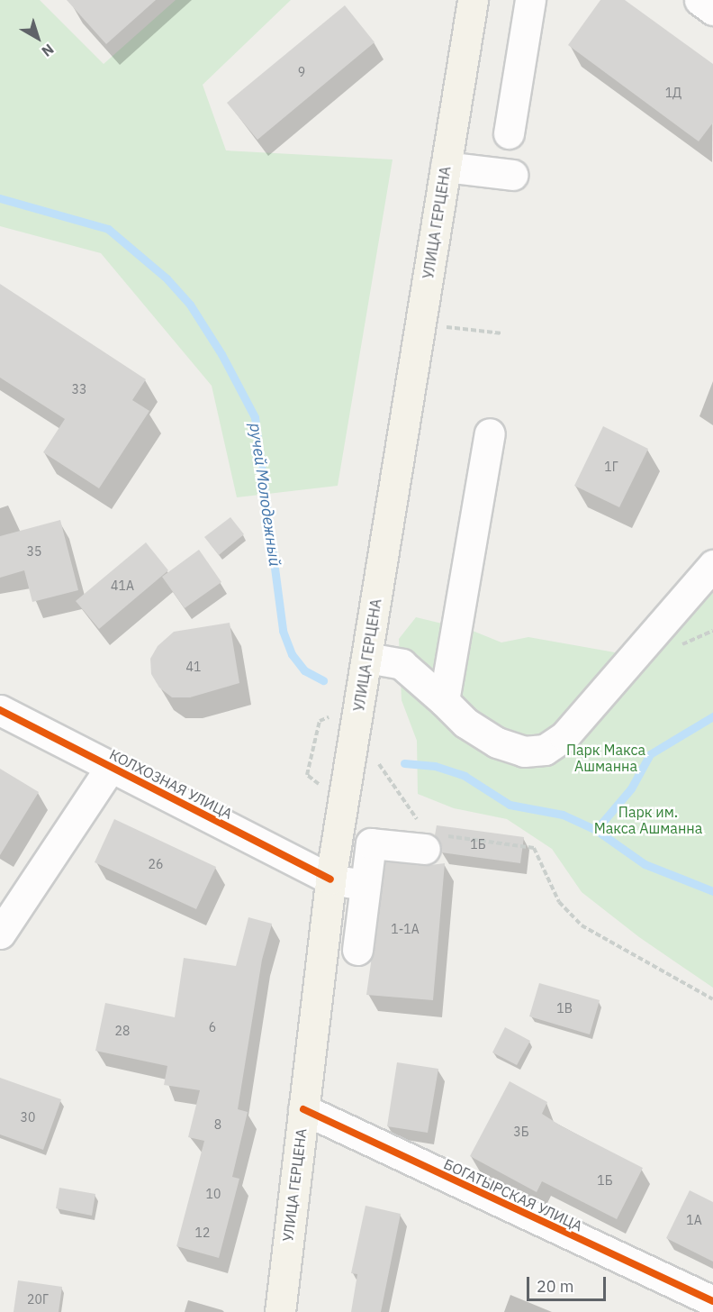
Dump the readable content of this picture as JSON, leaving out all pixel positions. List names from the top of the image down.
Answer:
{
  "streets": {
    "main road": ["УЛИЦА ГЕРЦЕНА"],
    "street": ["КОЛХОЗНАЯ УЛИЦА", "БОГАТЫРСКАЯ УЛИЦА"]
  },
  "crossings": [
    ["УЛИЦА ГЕРЦЕНА", "КОЛХОЗНАЯ УЛИЦА"],
    ["УЛИЦА ГЕРЦЕНА", "БОГАТЫРСКАЯ УЛИЦА"]
  ],
  "water": ["ручей Молодежный"],
  "parks": ["Парк Макса Ашманна", "Парк им. Макса Ашманна"],
  "house_numbers": [
    "9",
    "1Д",
    "33",
    "1Г",
    "35",
    "41А",
    "41",
    "1Б",
    "26",
    "1-1А",
    "1В",
    "6",
    "28",
    "30",
    "8",
    "3Б",
    "1Б",
    "10",
    "1А",
    "12",
    "20Г"
  ],
  "scale_bar": "20 m",
  "north": "bottom right"
}
